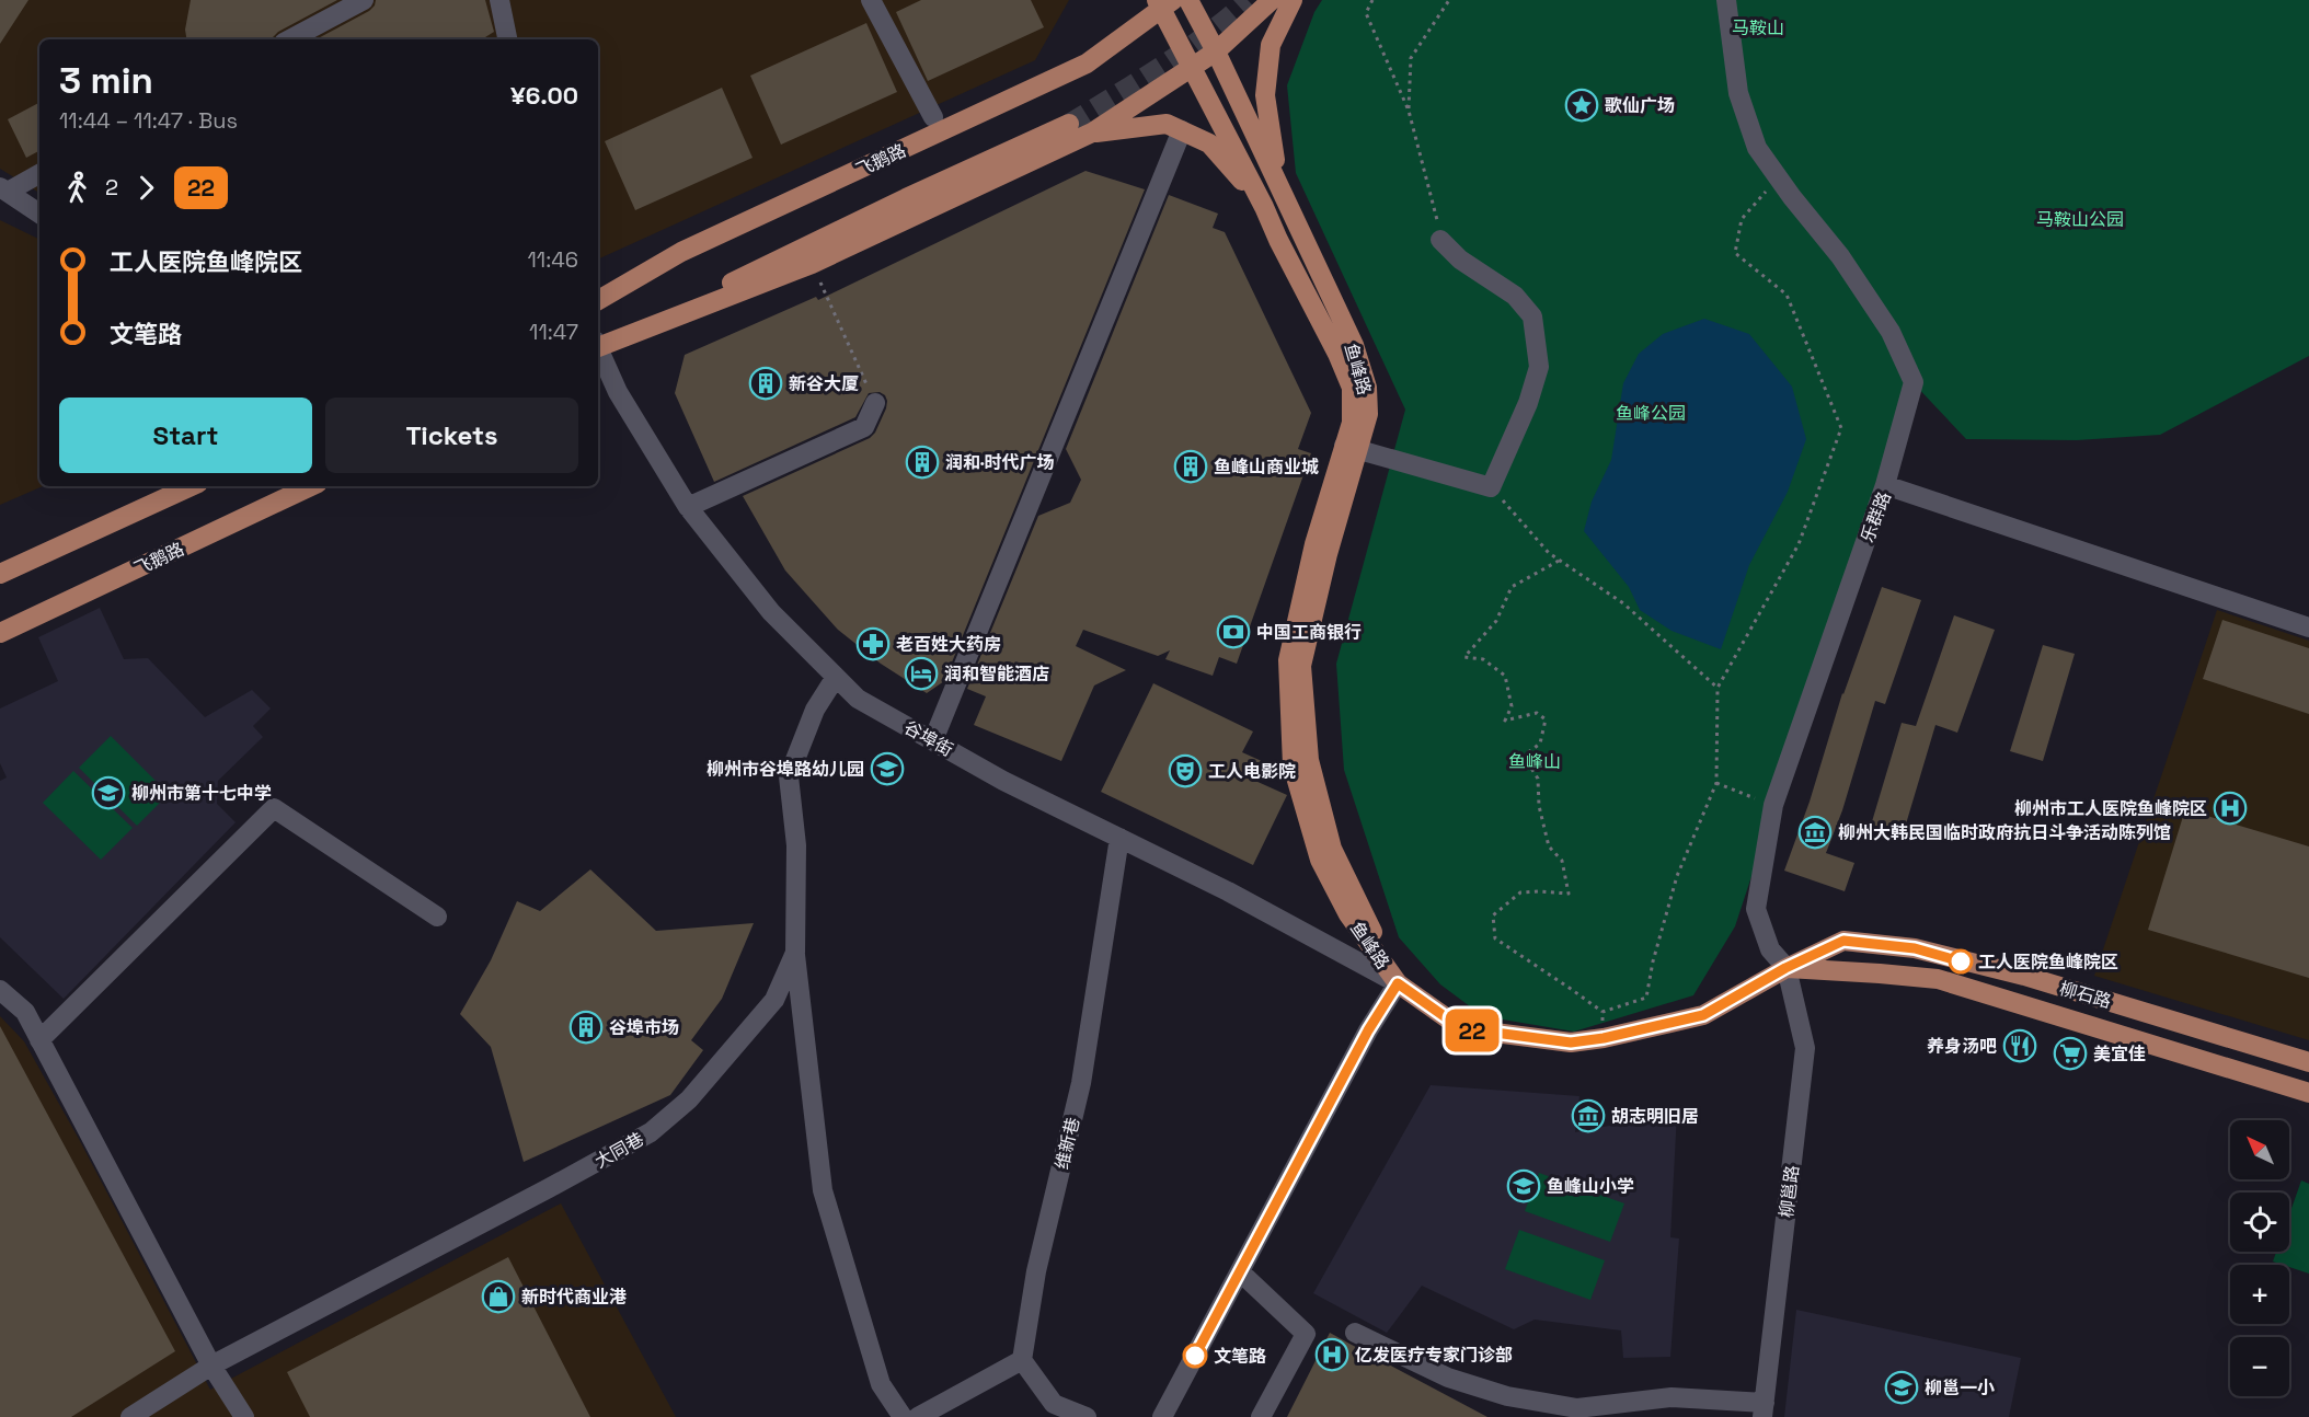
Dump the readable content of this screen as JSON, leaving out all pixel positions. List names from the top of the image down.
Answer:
{
  "streets": {
    "main road": ["飞鹅路", "鱼峰路", "柳石路"],
    "street": [
      "乐群路",
      "谷埠街",
      "维新巷",
      "大同巷",
      "柳邕路"
    ]
  },
  "crossings": [
    ["飞鹅路", "鱼峰路"],
    ["鱼峰路", "谷埠街"],
    ["鱼峰路", "柳石路"],
    ["乐群路", "柳石路"],
    ["乐群路", "柳邕路"],
    ["谷埠街", "柳石路"],
    ["谷埠街", "维新巷"],
    ["谷埠街", "大同巷"],
    ["柳石路", "柳邕路"]
  ],
  "parks": [
    "马鞍山",
    "马鞍山公园",
    "鱼峰公园",
    "鱼峰山"
  ],
  "places": {
    "place": ["歌仙广场"],
    "building": [
      "新谷大厦",
      "润和·时代广场",
      "鱼峰山商业城",
      "谷埠市场"
    ],
    "bank": ["中国工商银行"],
    "pharmacy": ["老百姓大药房"],
    "hotel": ["润和智能酒店"],
    "school or university": [
      "柳州市谷埠路幼儿园",
      "柳州市第十七中学",
      "鱼峰山小学",
      "柳邕一小"
    ],
    "theatre": ["工人电影院"],
    "hospital": ["柳州市工人医院鱼峰院区", "亿发医疗专家门诊部"],
    "museum": ["柳州大韩民国临时政府抗日斗争活动陈列馆", "胡志明旧居"],
    "other": ["工人医院鱼峰院区", "文笔路"],
    "restaurant": ["养身汤吧"],
    "supermarket": ["美宜佳"],
    "shop": ["新时代商业港"]
  },
  "lines": ["bus line 22"],
  "north": "top left",
  "page": {
    "on_map": "22",
    "heading": ["3 min", "11:44 – 11:47 · Bus", "¥6.00"],
    "legs": ["2", "22"],
    "list": [
      {
        "name": "工人医院鱼峰院区",
        "value": "11:46"
      },
      {
        "name": "文笔路",
        "value": "11:47"
      }
    ],
    "buttons": ["Start", "Tickets"],
    "map_buttons": ["+", "−"]
  }
}
